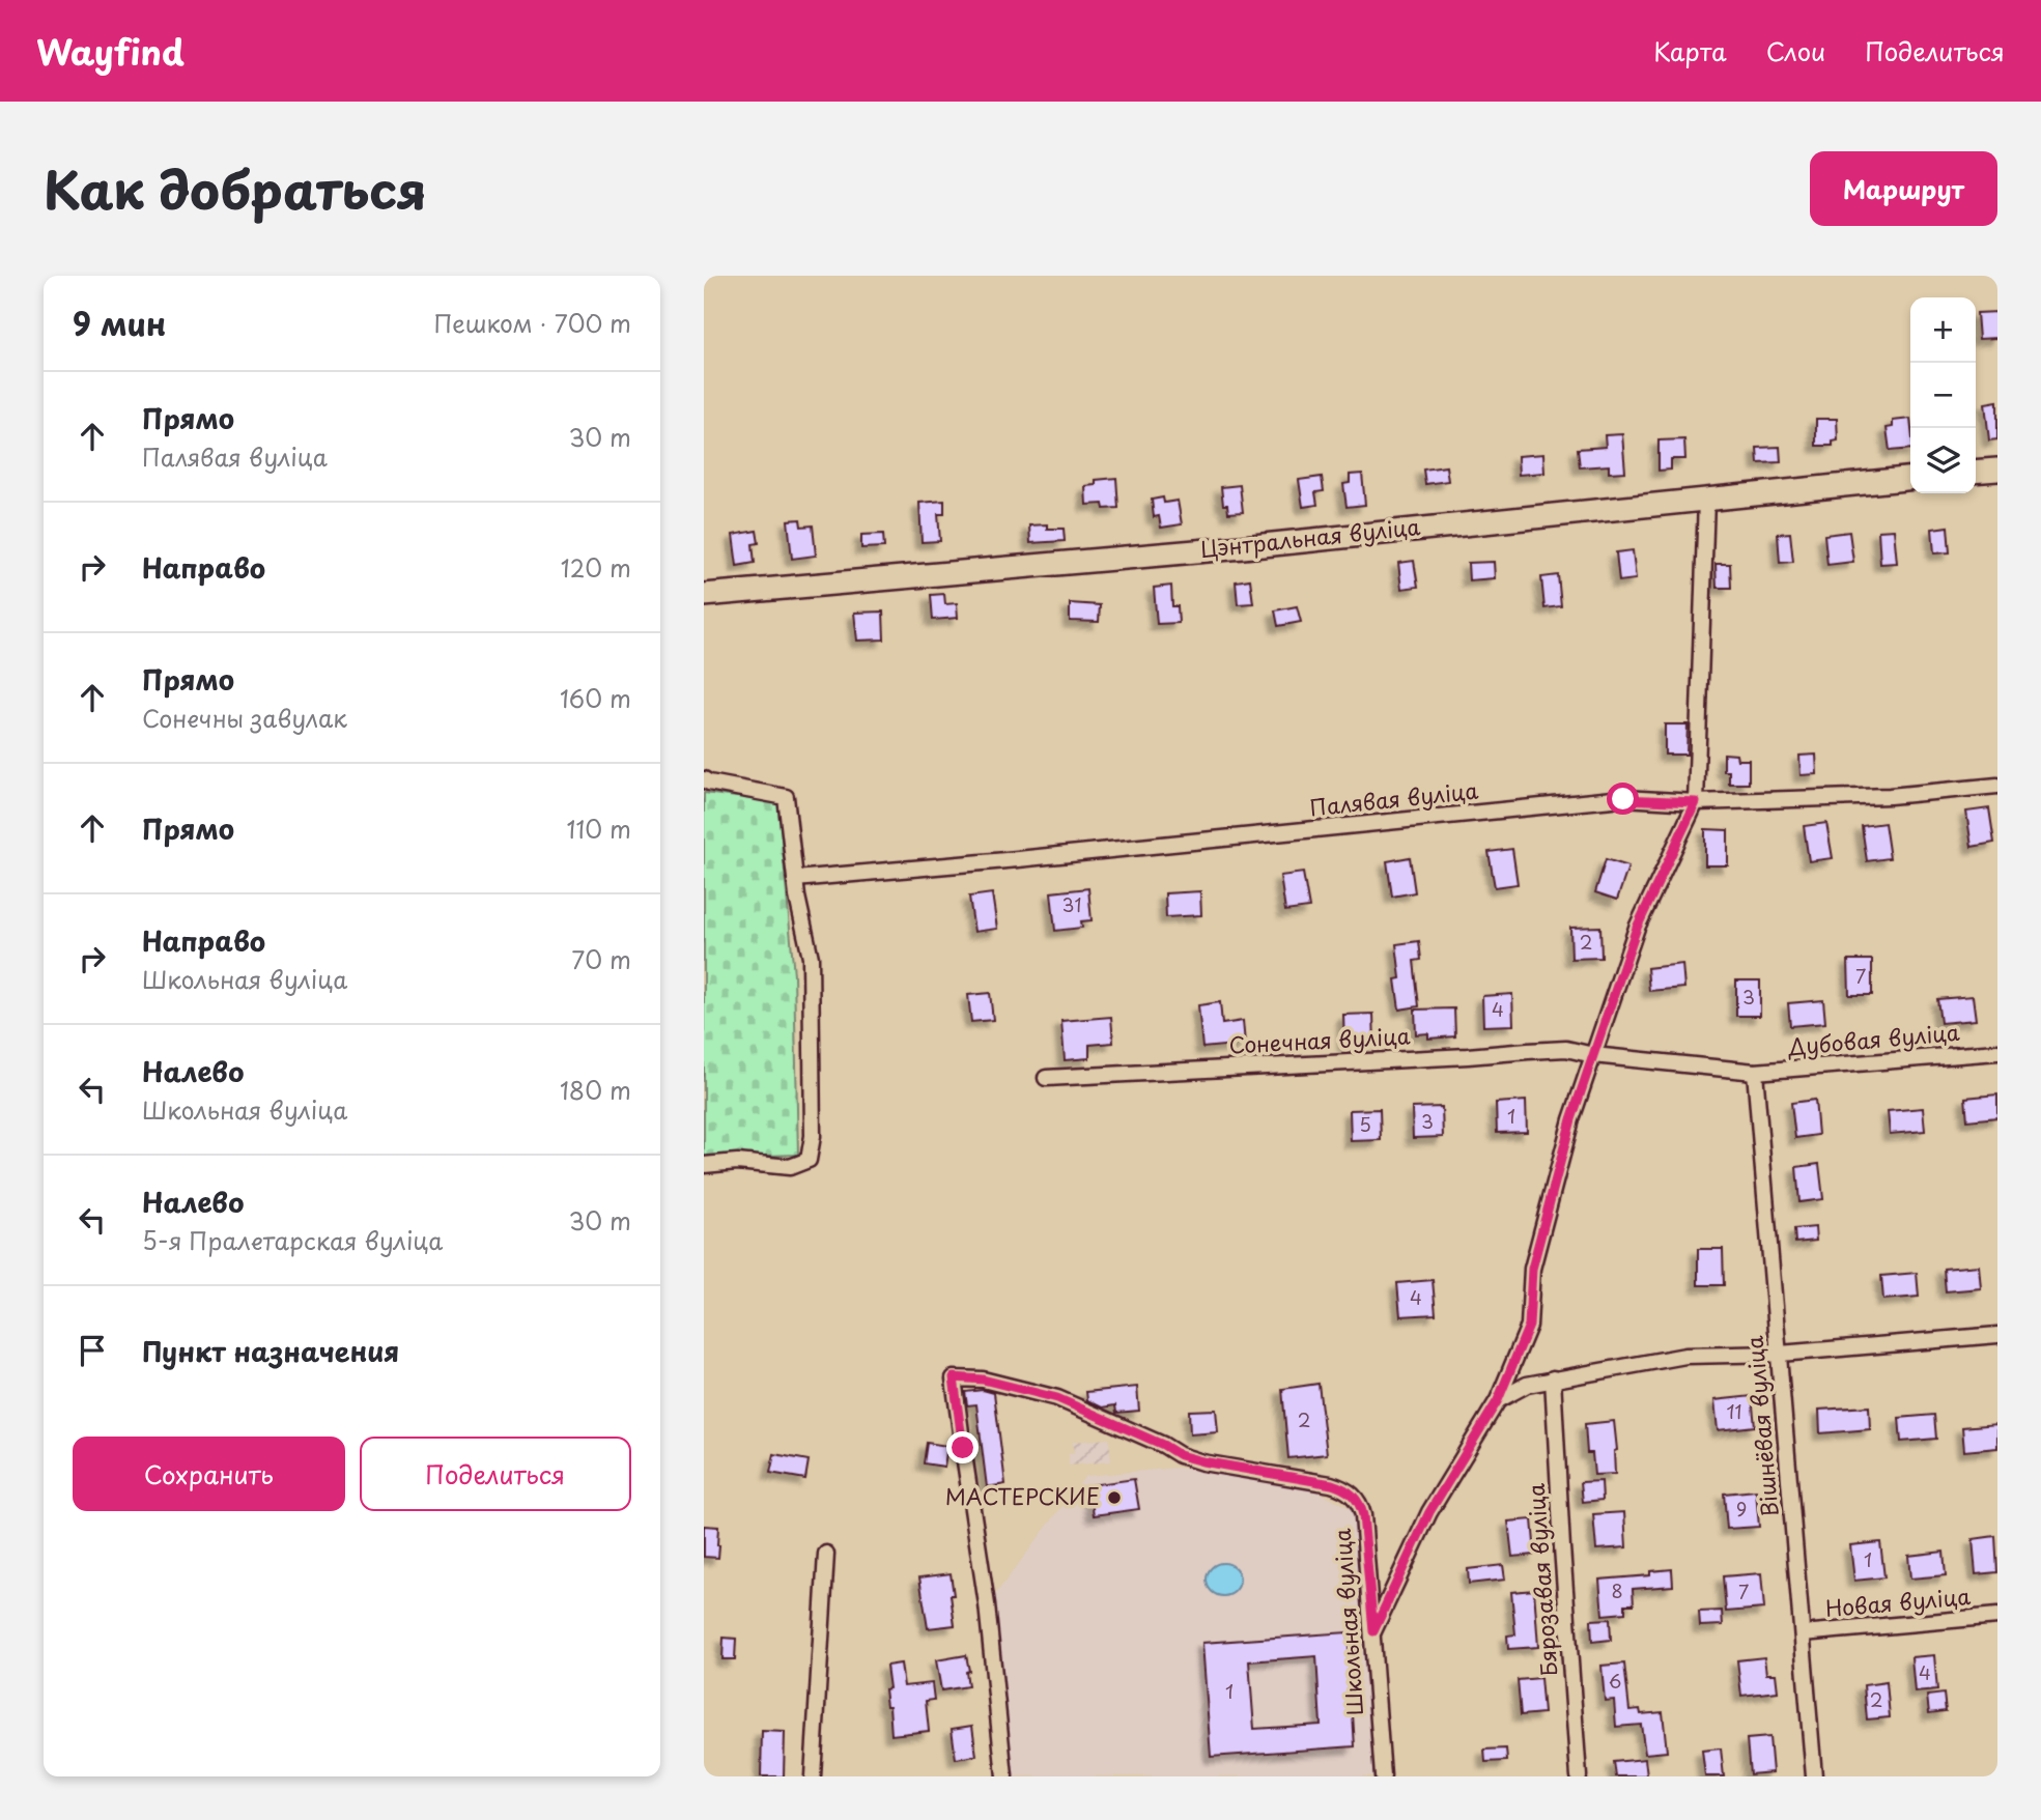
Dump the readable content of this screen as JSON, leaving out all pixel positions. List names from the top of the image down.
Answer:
{
  "streets": {
    "street": [
      "Цэнтральная вуліца",
      "Палявая вуліца",
      "Дубовая вуліца",
      "Сонечная вуліца",
      "Вішнёвая вуліца",
      "Бярозавая вуліца",
      "Новая вуліца",
      "Школьная вуліца"
    ]
  },
  "crossings": [
    ["Дубовая вуліца", "Сонечная вуліца"],
    ["Дубовая вуліца", "Вішнёвая вуліца"],
    ["Вішнёвая вуліца", "Новая вуліца"]
  ],
  "places": ["МАСТЕРСКИЕ"],
  "house_numbers": [
    "31",
    "2",
    "7",
    "3",
    "4",
    "1",
    "3",
    "5",
    "4",
    "11",
    "2",
    "9",
    "1",
    "8",
    "7",
    "4",
    "6",
    "1",
    "2"
  ],
  "page": {
    "header": "Wayfind",
    "nav": ["Карта", "Слои", "Поделиться"],
    "title": "Как добраться",
    "buttons": [
      "Маршрут",
      ["Сохранить", "Поделиться"]
    ],
    "heading": ["9 мин", "Пешком · 700 m"],
    "map_buttons": ["+", "−"],
    "list": [
      ["Прямо", "Палявая вуліца", "30 m"],
      ["Направо", "120 m"],
      ["Прямо", "Сонечны завулак", "160 m"],
      ["Прямо", "110 m"],
      ["Направо", "Школьная вуліца", "70 m"],
      ["Налево", "Школьная вуліца", "180 m"],
      ["Налево", "5-я Пралетарская вуліца", "30 m"],
      "Пункт назначения"
    ]
  }
}
